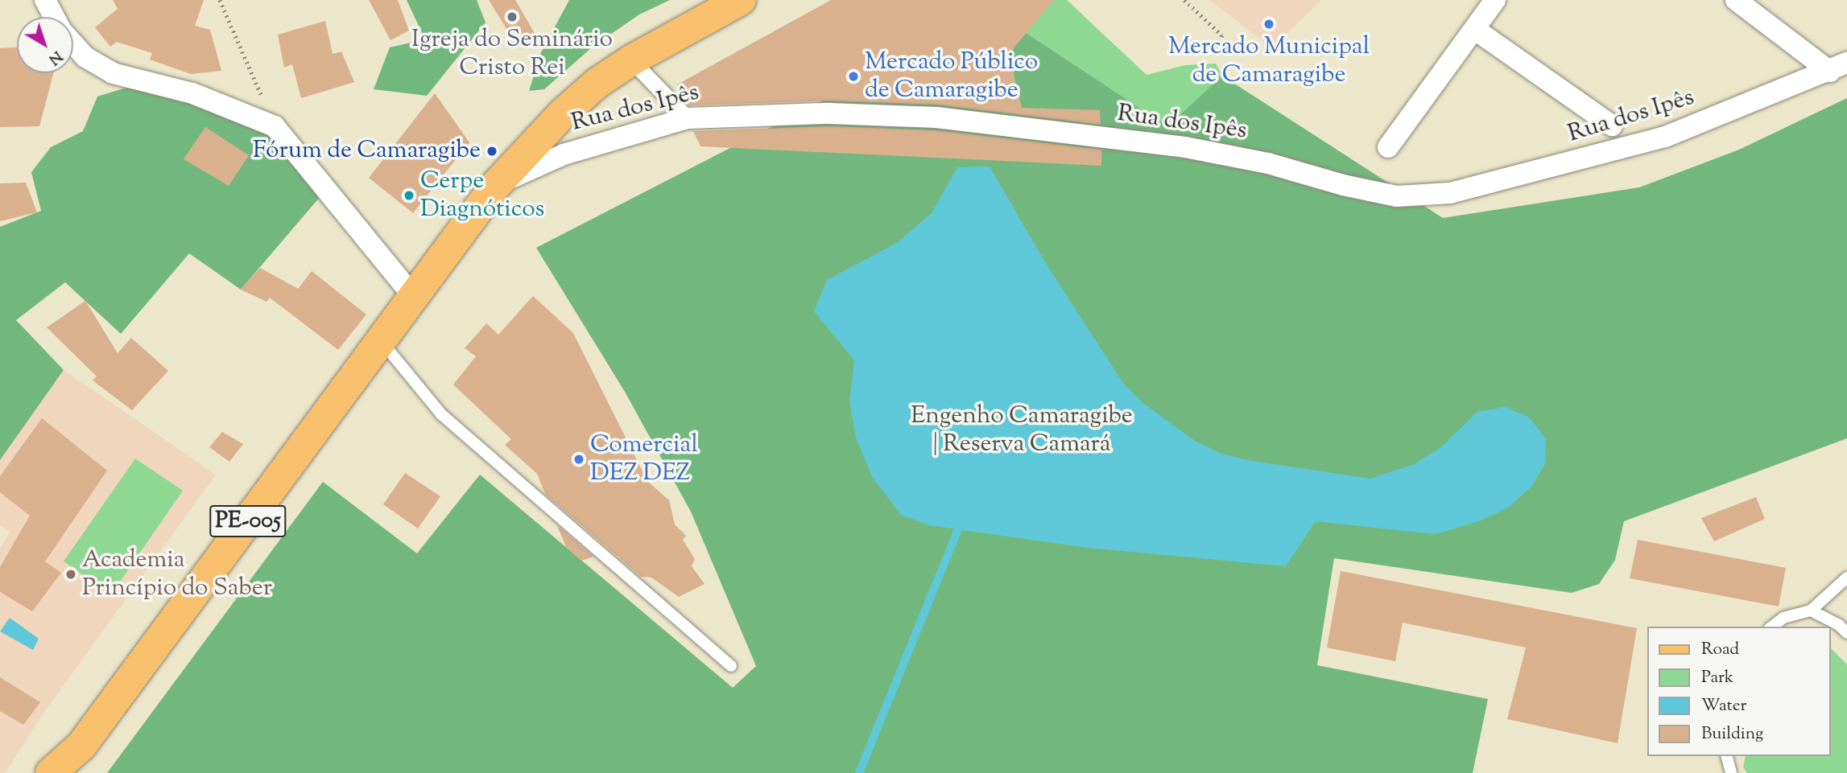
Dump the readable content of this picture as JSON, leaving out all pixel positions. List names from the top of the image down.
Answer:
{
  "streets": {
    "main road": ["PE-005"],
    "street": ["Rua dos Ipês"]
  },
  "crossings": [
    ["Rua dos Ipês", "PE-005"]
  ],
  "parks": ["Engenho Camaragibe | Reserva Camará"],
  "places": [
    "Igreja do Seminário Cristo Rei",
    "Mercado Municipal de Camaragibe",
    "Mercado Público de Camaragibe",
    "Fórum de Camaragibe",
    "Cerpe Diagnóticos",
    "Comercial DEZ DEZ",
    "Academia Princípio do Saber"
  ],
  "legend": [
    "Road",
    "Park",
    "Water",
    "Building"
  ],
  "north": "bottom right"
}
